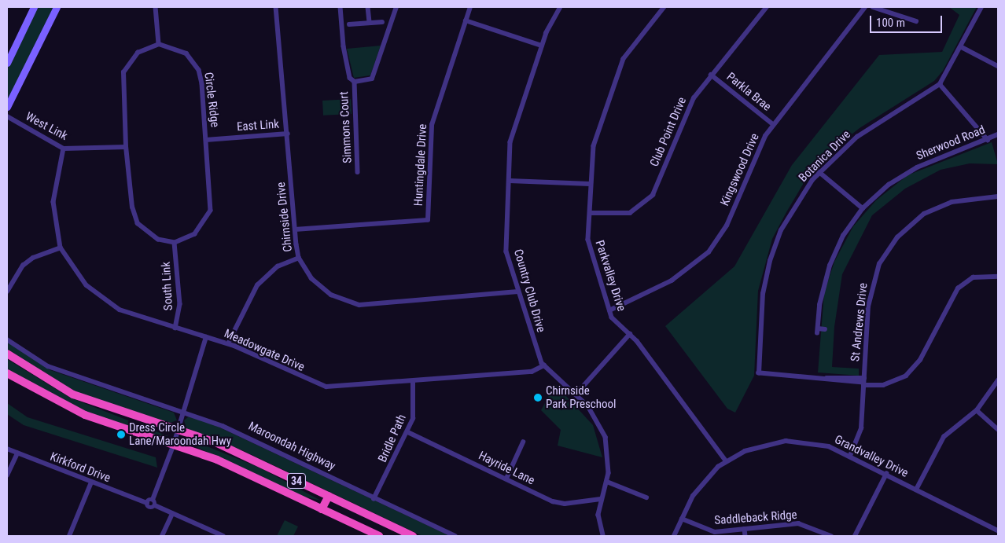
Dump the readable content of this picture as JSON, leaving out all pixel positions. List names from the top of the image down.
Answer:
{
  "streets": {
    "highway": ["34"],
    "street": [
      "Parkla Brae",
      "Circle Ridge",
      "East Link",
      "West Link",
      "Simmons Court",
      "Club Point Drive",
      "Sherwood Road",
      "Botanica Drive",
      "Huntingdale Drive",
      "Kingswood Drive",
      "Chirnside Drive",
      "Parkvalley Drive",
      "South Link",
      "Country Club Drive",
      "St Andrews Drive",
      "Meadowgate Drive",
      "Bridle Path",
      "Maroondah Highway",
      "Grandvalley Drive",
      "Kirkford Drive",
      "Hayride Lane",
      "Saddleback Ridge"
    ]
  },
  "crossings": [
    ["Parkla Brae", "Club Point Drive"],
    ["Parkla Brae", "Kingswood Drive"],
    ["Circle Ridge", "East Link"],
    ["Circle Ridge", "South Link"],
    ["East Link", "Chirnside Drive"],
    ["West Link", "Meadowgate Drive"],
    ["Club Point Drive", "Parkvalley Drive"],
    ["Botanica Drive", "St Andrews Drive"],
    ["Huntingdale Drive", "Chirnside Drive"],
    ["Kingswood Drive", "Parkvalley Drive"],
    ["Chirnside Drive", "Country Club Drive"],
    ["Parkvalley Drive", "Grandvalley Drive"],
    ["South Link", "Meadowgate Drive"],
    ["Country Club Drive", "Meadowgate Drive"],
    ["Country Club Drive", "Hayride Lane"],
    ["St Andrews Drive", "Grandvalley Drive"],
    ["Meadowgate Drive", "Bridle Path"],
    ["Bridle Path", "Maroondah Highway"],
    ["Bridle Path", "Hayride Lane"],
    ["Grandvalley Drive", "Saddleback Ridge"]
  ],
  "places": ["Chirnside Park Preschool", "Dress Circle Lane/Maroondah Hwy"],
  "scale_bar": "100 m"
}
